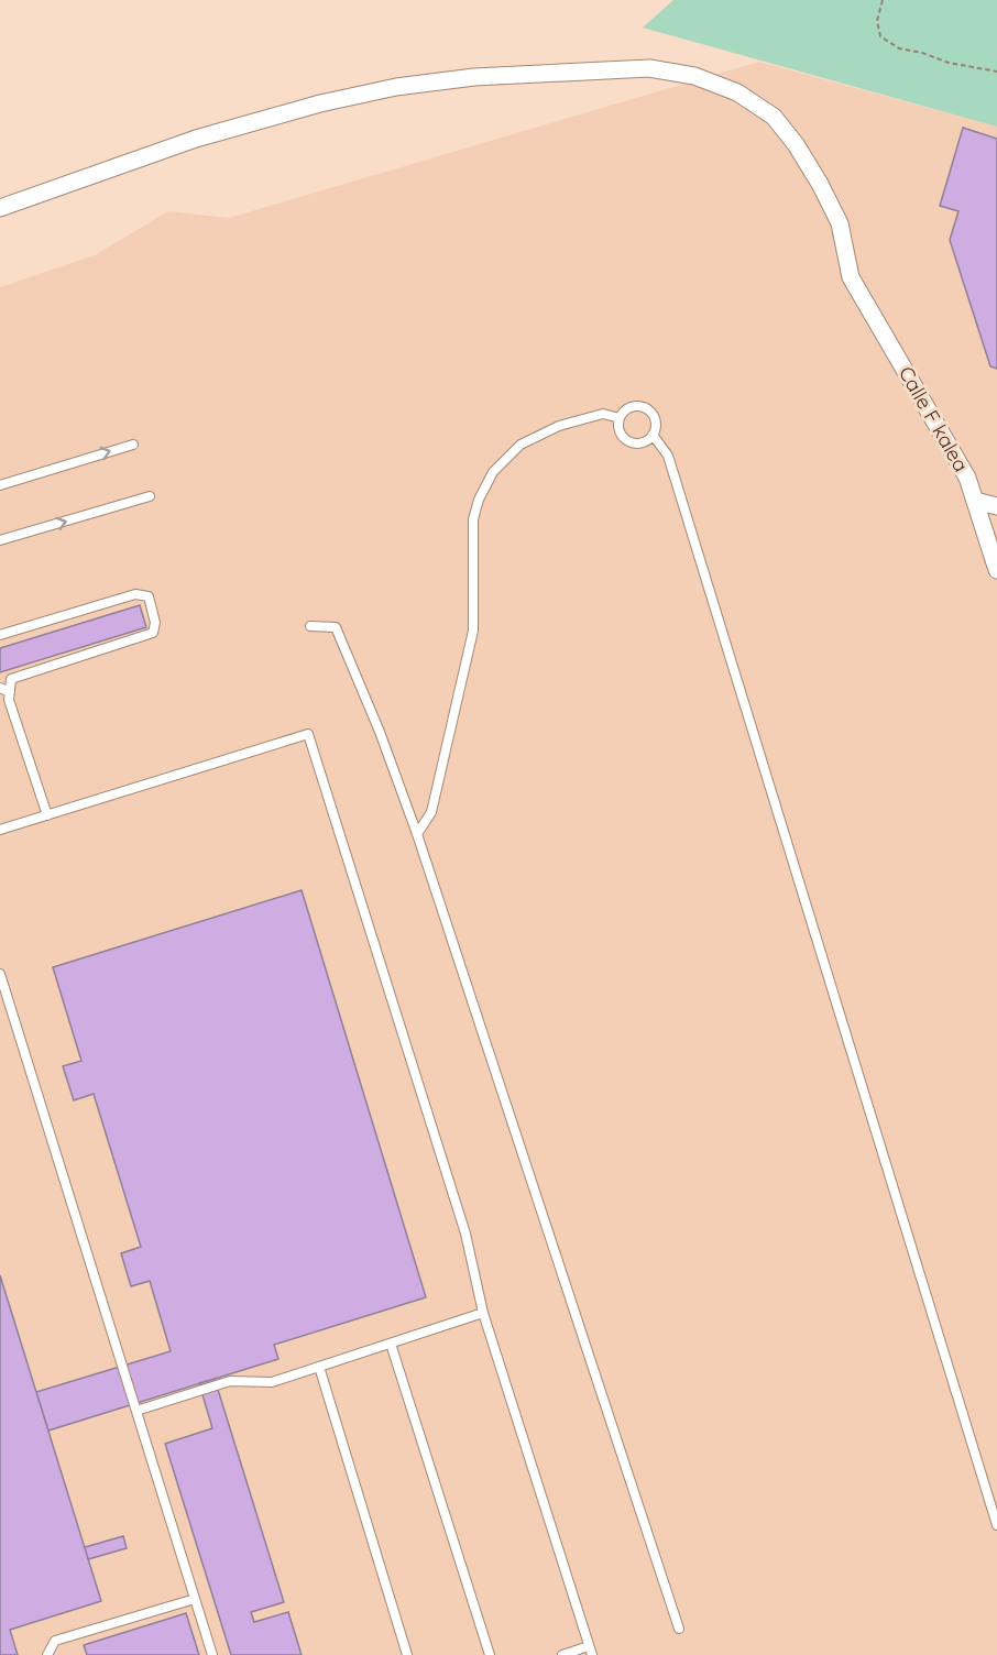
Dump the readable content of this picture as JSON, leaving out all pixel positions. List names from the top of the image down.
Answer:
{
  "streets": {
    "street": ["Calle F kalea"]
  }
}
